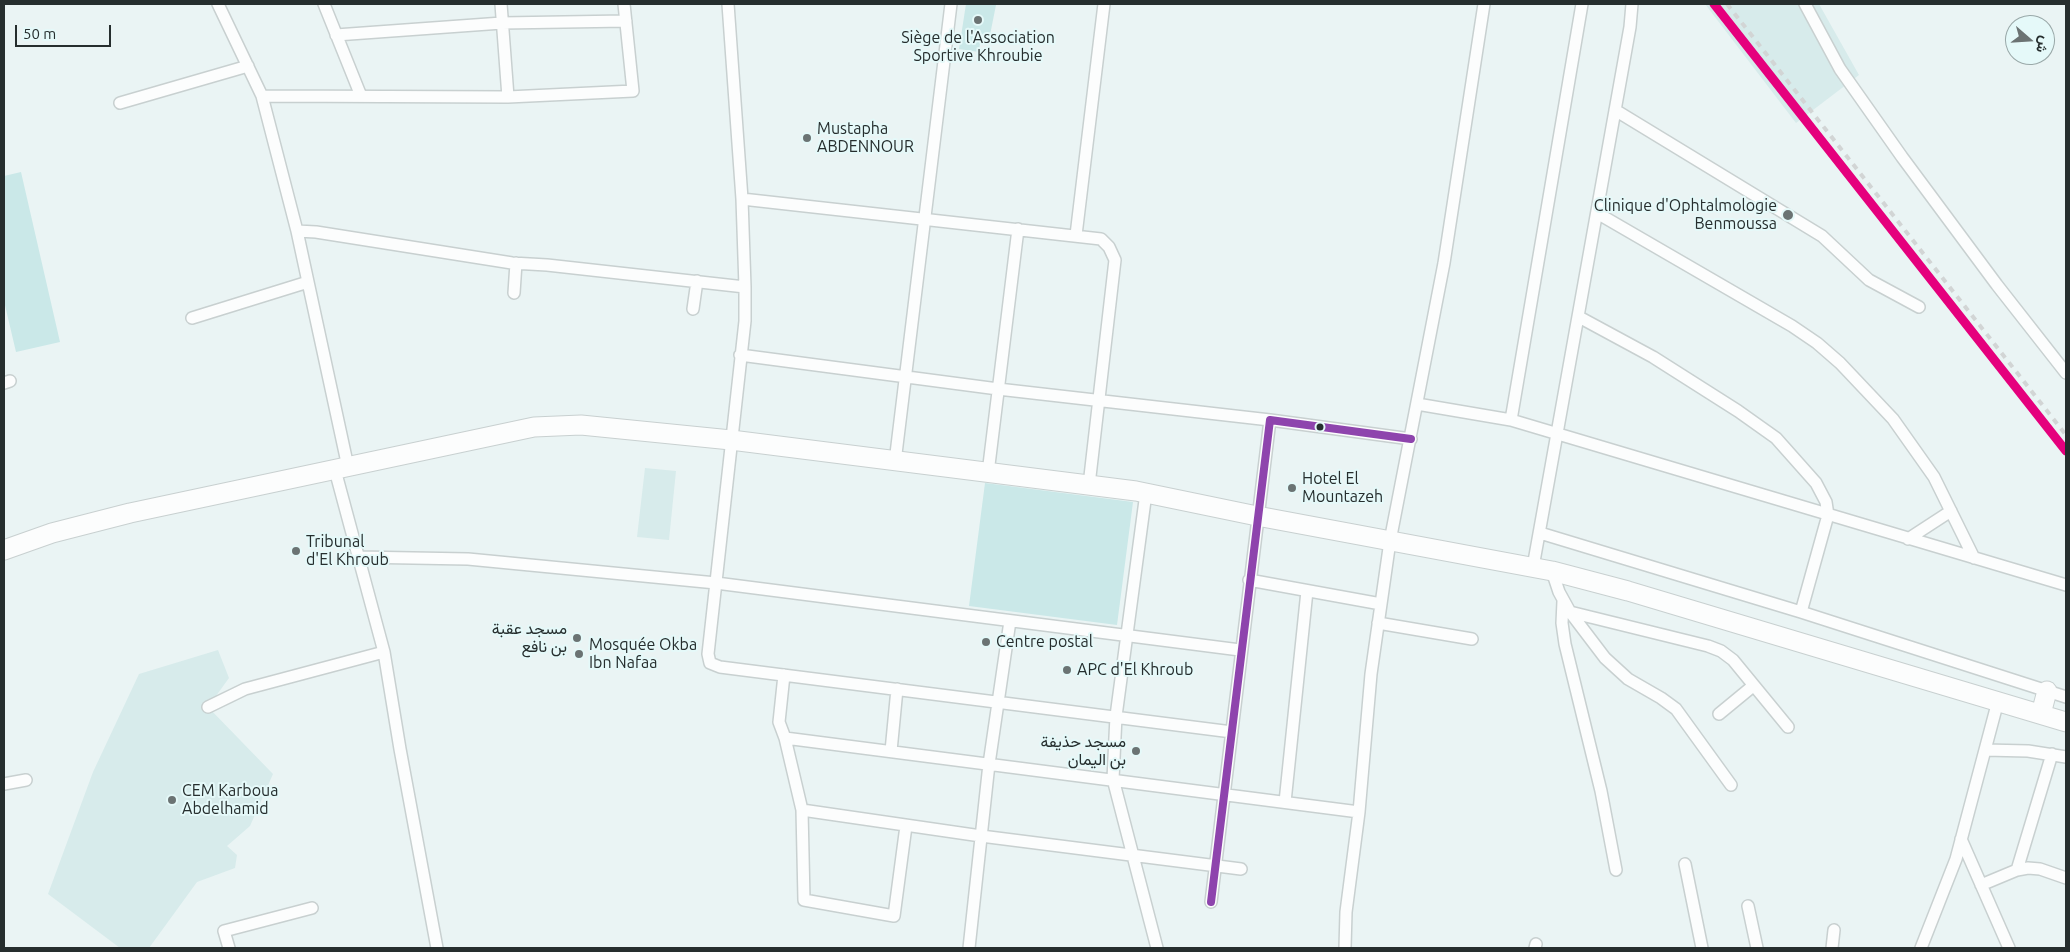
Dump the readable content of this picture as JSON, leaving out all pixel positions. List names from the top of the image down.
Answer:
{
  "places": [
    "Siège de l'Association Sportive Khroubie",
    "Mustapha ABDENNOUR",
    "Clinique d'Ophtalmologie Benmoussa",
    "Hotel El Mountazeh",
    "Tribunal d'El Khroub",
    "مسجد عقبة بن نافع",
    "Centre postal",
    "Mosquée Okba Ibn Nafaa",
    "APC d'El Khroub",
    "مسجد حذيفة بن اليمان",
    "CEM Karboua Abdelhamid"
  ],
  "scale_bar": "50 m",
  "north": "right"
}
